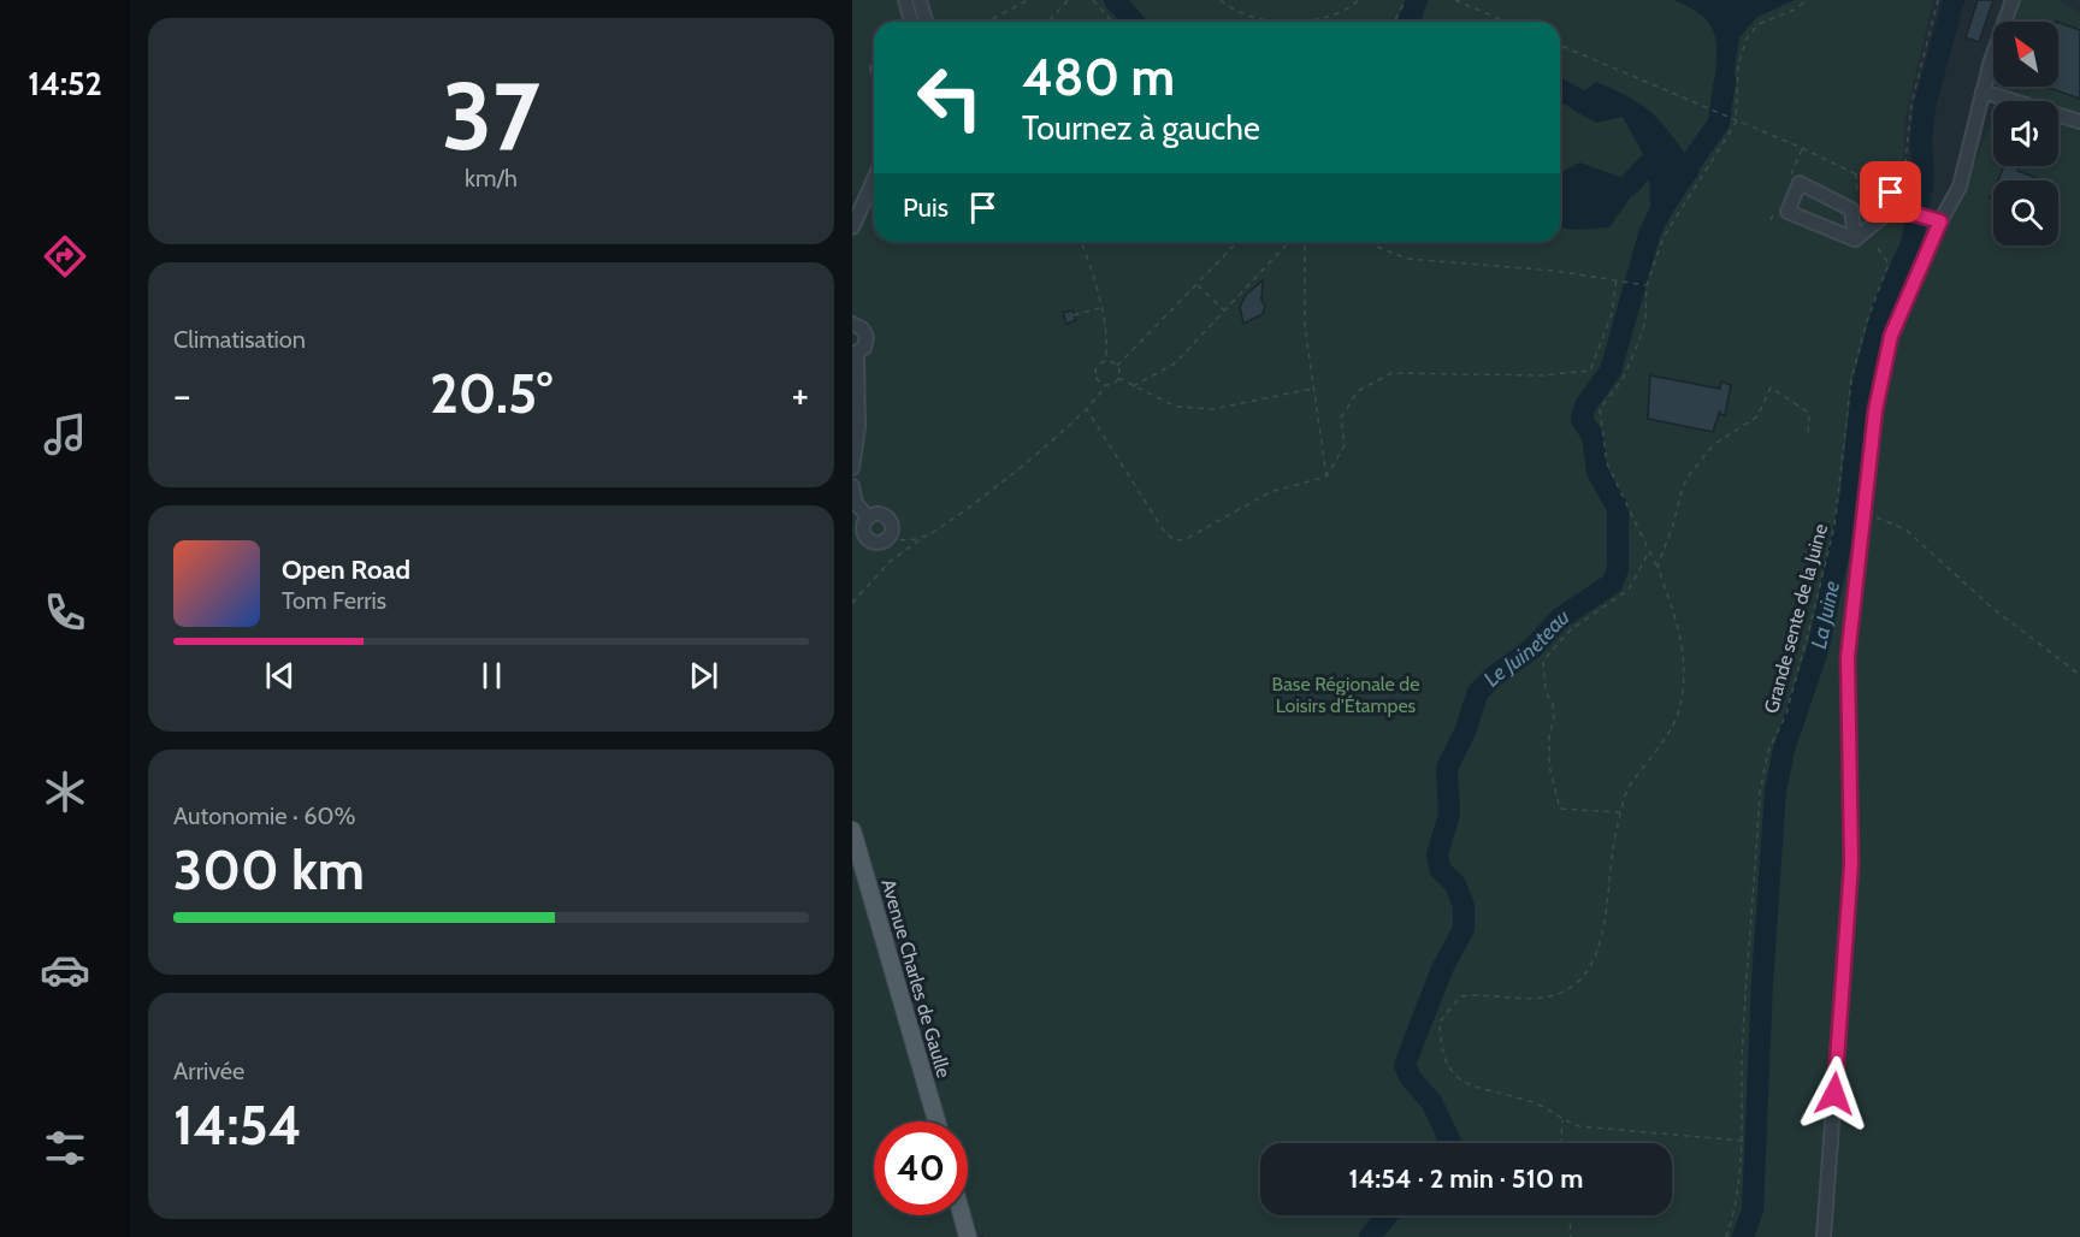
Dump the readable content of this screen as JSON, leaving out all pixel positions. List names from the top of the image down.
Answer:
{
  "streets": {
    "main road": ["Avenue Charles de Gaulle"],
    "path": ["Grande sente de la Juine"]
  },
  "water": ["La Juine", "Le Juineteau"],
  "parks": ["Base Régionale de Loisirs d'Étampes"],
  "north": "top left",
  "page": {
    "tabs": "14:52",
    "tile": [
      ["37", "km/h"],
      "Climatisation",
      ["Autonomie · 60%", "300 km"],
      ["Arrivée", "14:54"]
    ],
    "turn": ["480 m", "Tournez à gauche"],
    "then": "Puis",
    "heat": ["−", "20.5°", "+"],
    "song": ["Open Road", "Tom Ferris"],
    "limit": "40",
    "trip": "14:54 · 2 min · 510 m"
  }
}
